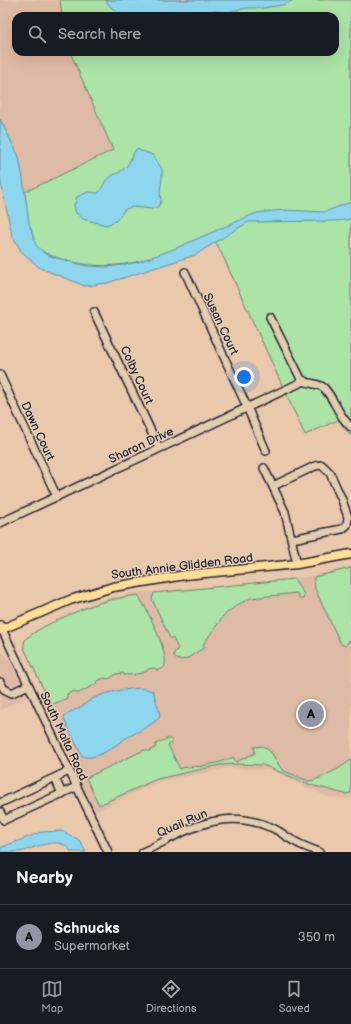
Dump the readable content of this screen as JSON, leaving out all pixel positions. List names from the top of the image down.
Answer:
{
  "streets": {
    "main road": ["South Annie Glidden Road"],
    "street": [
      "Susan Court",
      "Colby Court",
      "Dawn Court",
      "Sharon Drive",
      "South Malta Road",
      "Quail Run"
    ]
  },
  "crossings": [
    ["Susan Court", "Sharon Drive"],
    ["Colby Court", "Sharon Drive"],
    ["Dawn Court", "Sharon Drive"],
    ["South Annie Glidden Road", "South Malta Road"]
  ],
  "page": {
    "search": "Search here",
    "pins": "A",
    "heading": "Nearby",
    "list": [
      {
        "mark": "A",
        "name": "Schnucks",
        "note": "Supermarket",
        "value": "350 m"
      }
    ],
    "nav": ["Map", "Directions", "Saved"]
  }
}
